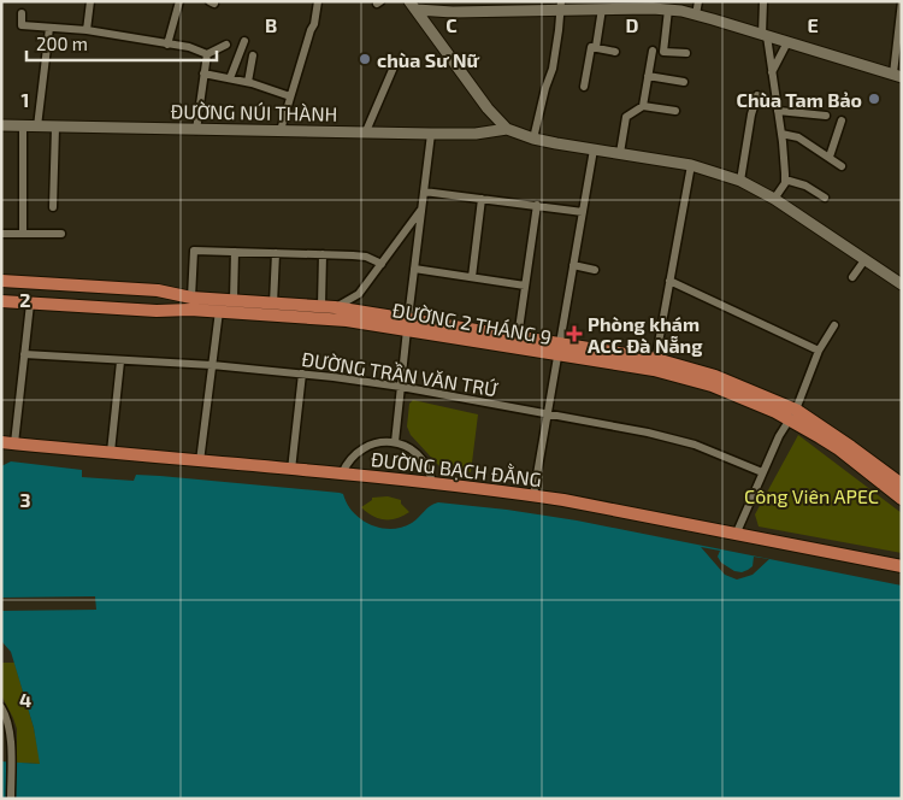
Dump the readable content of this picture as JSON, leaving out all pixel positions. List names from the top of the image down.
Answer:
{
  "streets": {
    "main road": ["ĐƯỜNG NÚI THÀNH", "ĐƯỜNG 2 THÁNG 9", "ĐƯỜNG BẠCH ĐẰNG"],
    "street": ["ĐƯỜNG TRẦN VĂN TRỨ"]
  },
  "parks": ["Công Viên APEC"],
  "places": {
    "other": ["chùa Sư Nữ", "Chùa Tam Bảo"],
    "health": ["Phòng khám ACC Đà Nẵng"]
  },
  "scale_bar": "200 m",
  "grid": {
    "columns": [
      "B",
      "C",
      "D",
      "E"
    ],
    "rows": [
      "1",
      "2",
      "3",
      "4"
    ]
  }
}
